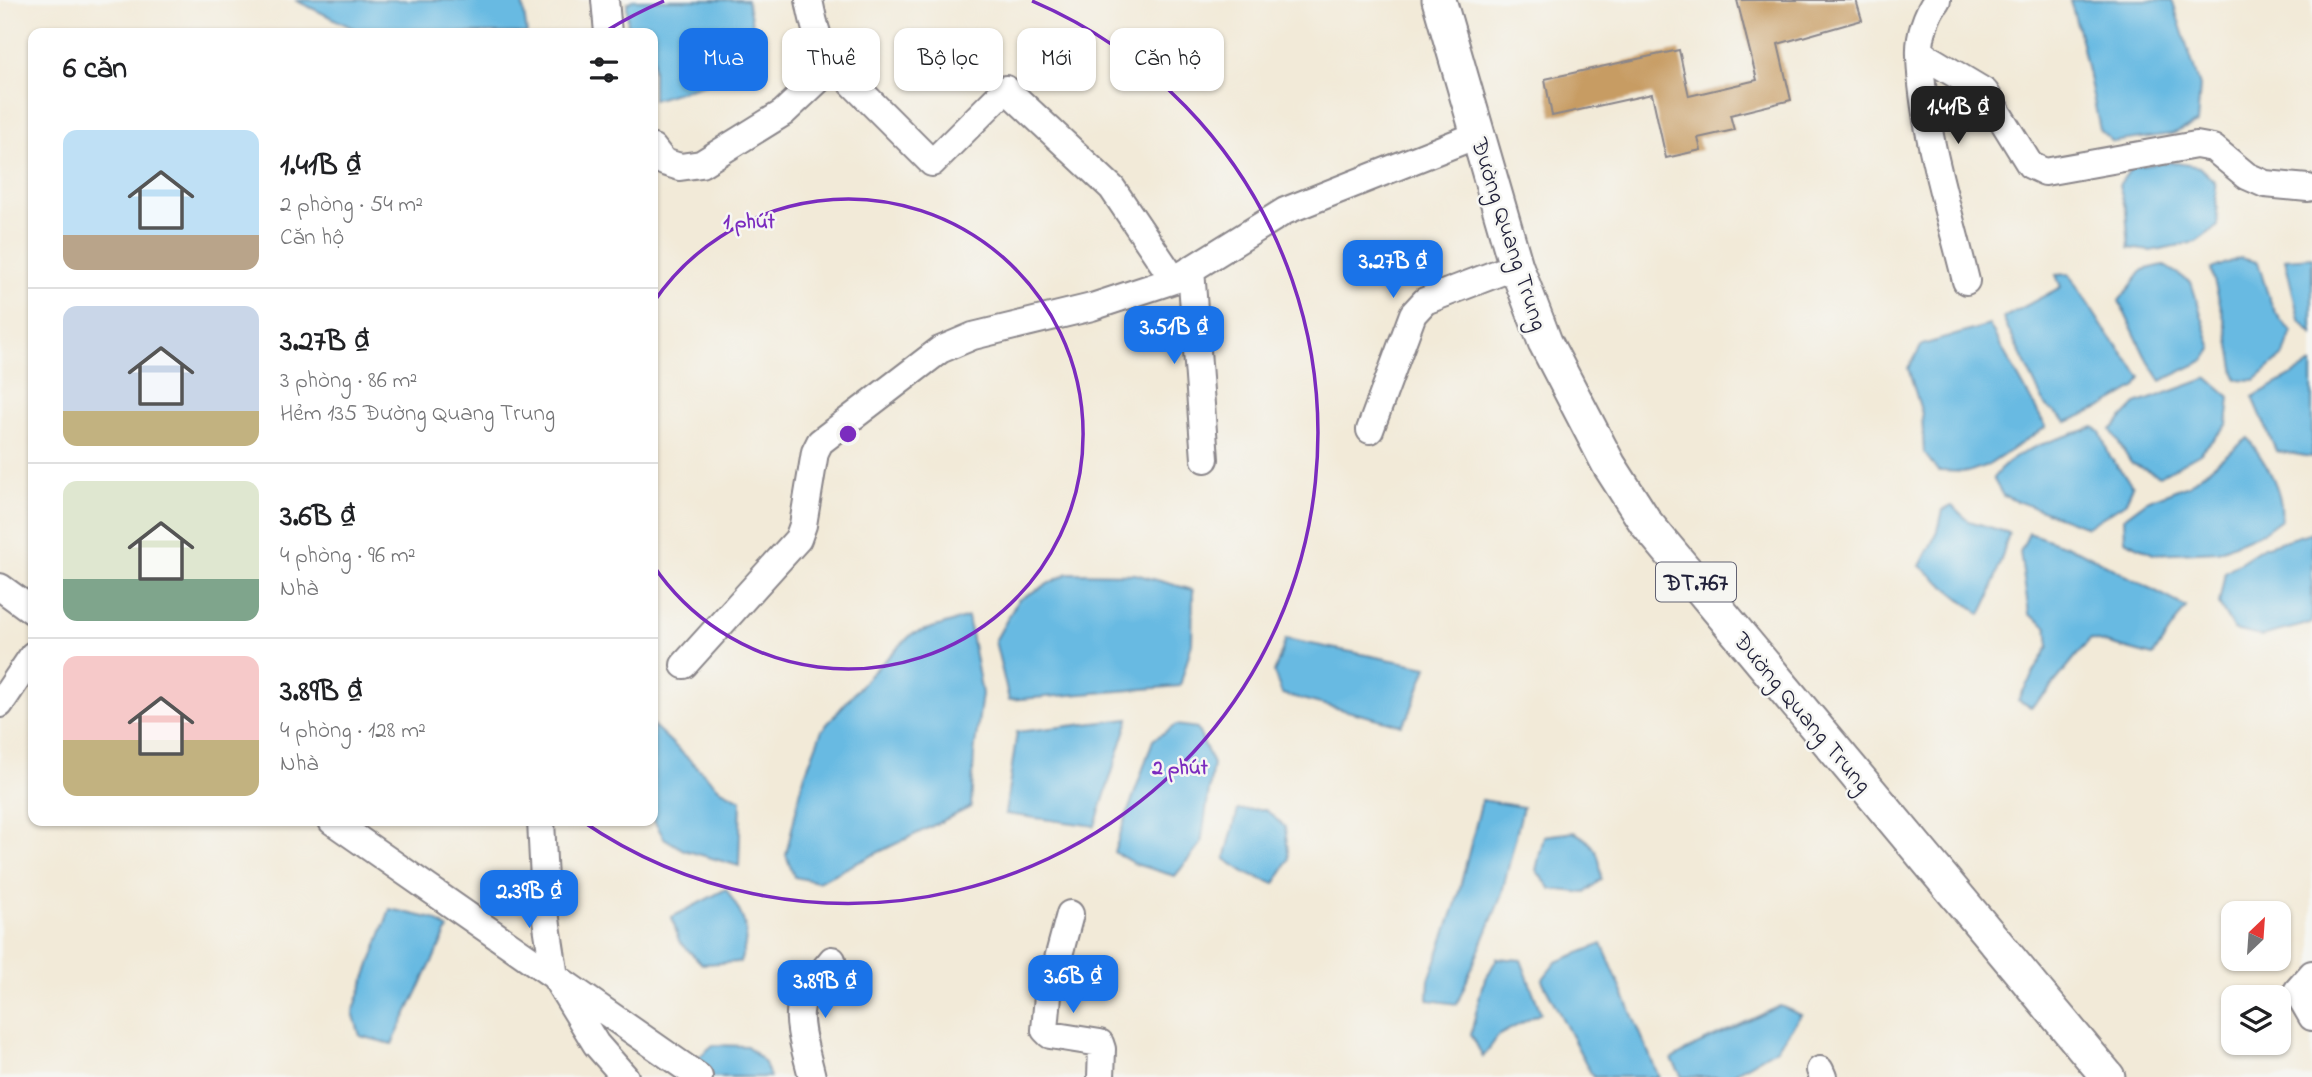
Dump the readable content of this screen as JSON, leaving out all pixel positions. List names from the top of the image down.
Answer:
{
  "streets": {
    "main road": ["Đường Quang Trung", "ĐT.767"]
  },
  "north": "top right",
  "page": {
    "chip": [
      "Mua",
      "Thuê",
      "Bộ lọc",
      "Mới",
      "Căn hộ"
    ],
    "heading": "6 căn",
    "price": [
      "1.41B ₫",
      "3.27B ₫",
      "3.51B ₫",
      "2.39B ₫",
      "3.6B ₫",
      "3.89B ₫"
    ],
    "list": [
      {
        "name": "1.41B ₫",
        "note": "2 phòng · 54 m² · Căn hộ"
      },
      {
        "name": "3.27B ₫",
        "note": "3 phòng · 86 m² · Hẻm 135 Đường Quang Trung"
      },
      {
        "name": "3.6B ₫",
        "note": "4 phòng · 96 m² · Nhà"
      },
      {
        "name": "3.89B ₫",
        "note": "4 phòng · 128 m² · Nhà"
      }
    ]
  },
  "rings": ["1 phút", "2 phút"]
}
